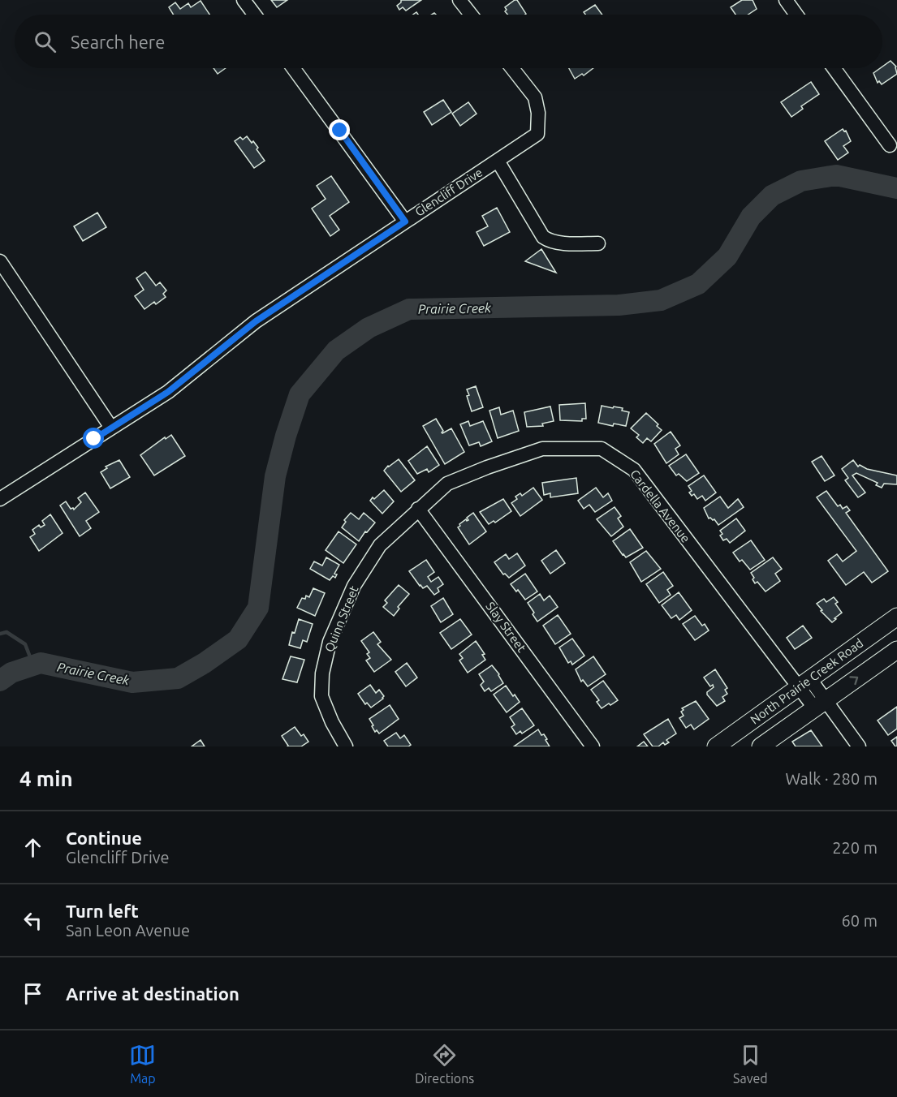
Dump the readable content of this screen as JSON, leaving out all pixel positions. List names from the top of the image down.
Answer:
{
  "streets": {
    "main road": ["North Prairie Creek Road"],
    "street": [
      "Glencliff Drive",
      "Cardella Avenue",
      "Quinn Street",
      "Slay Street"
    ]
  },
  "crossings": [
    ["Cardella Avenue", "Quinn Street"],
    ["Cardella Avenue", "Slay Street"],
    ["Cardella Avenue", "North Prairie Creek Road"],
    ["Quinn Street", "Slay Street"]
  ],
  "water": ["Prairie Creek"],
  "page": {
    "search": "Search here",
    "heading": ["4 min", "Walk · 280 m"],
    "list": [
      ["Continue", "Glencliff Drive", "220 m"],
      ["Turn left", "San Leon Avenue", "60 m"],
      "Arrive at destination"
    ],
    "nav": ["Map", "Directions", "Saved"]
  }
}
